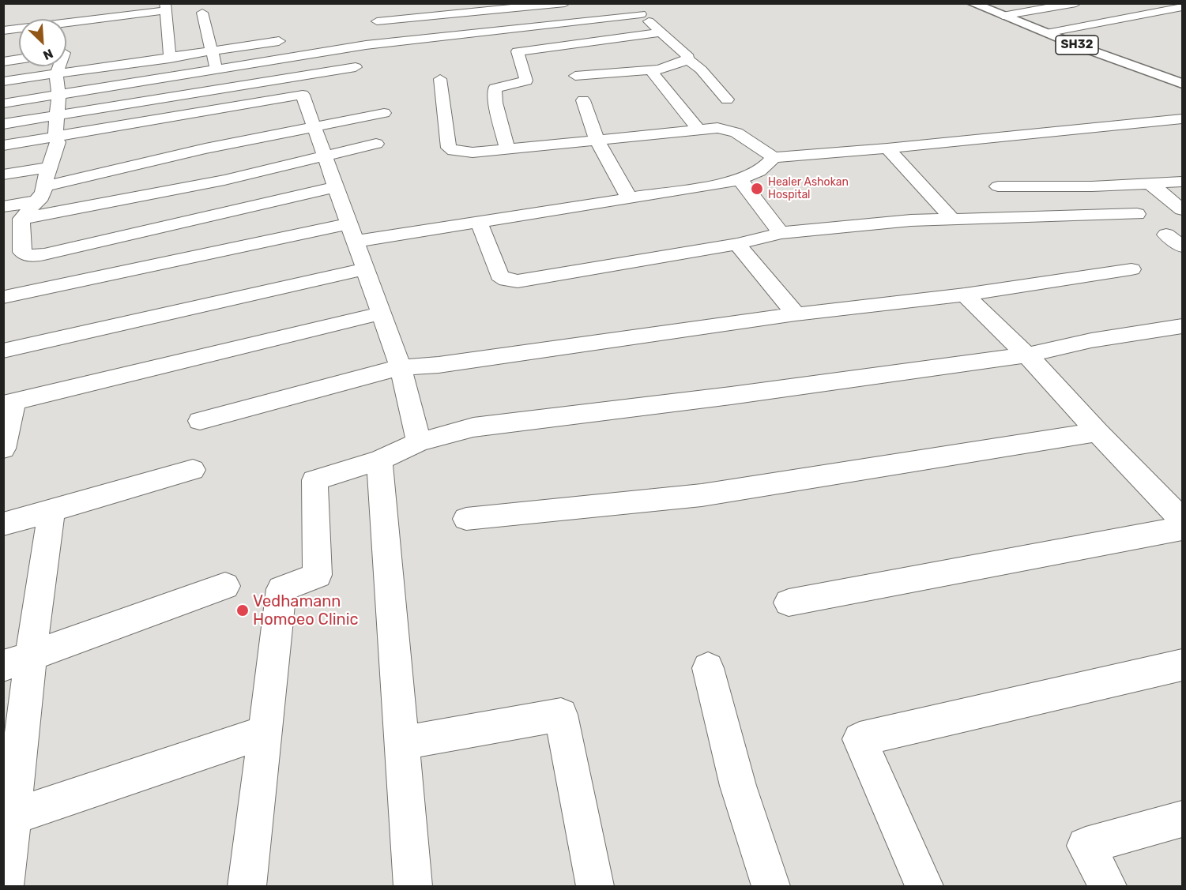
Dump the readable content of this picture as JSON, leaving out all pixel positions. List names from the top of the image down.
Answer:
{
  "streets": {
    "main road": ["SH32"]
  },
  "places": ["Healer Ashokan Hospital", "Vedhamann Homoeo Clinic"],
  "north": "bottom right"
}
